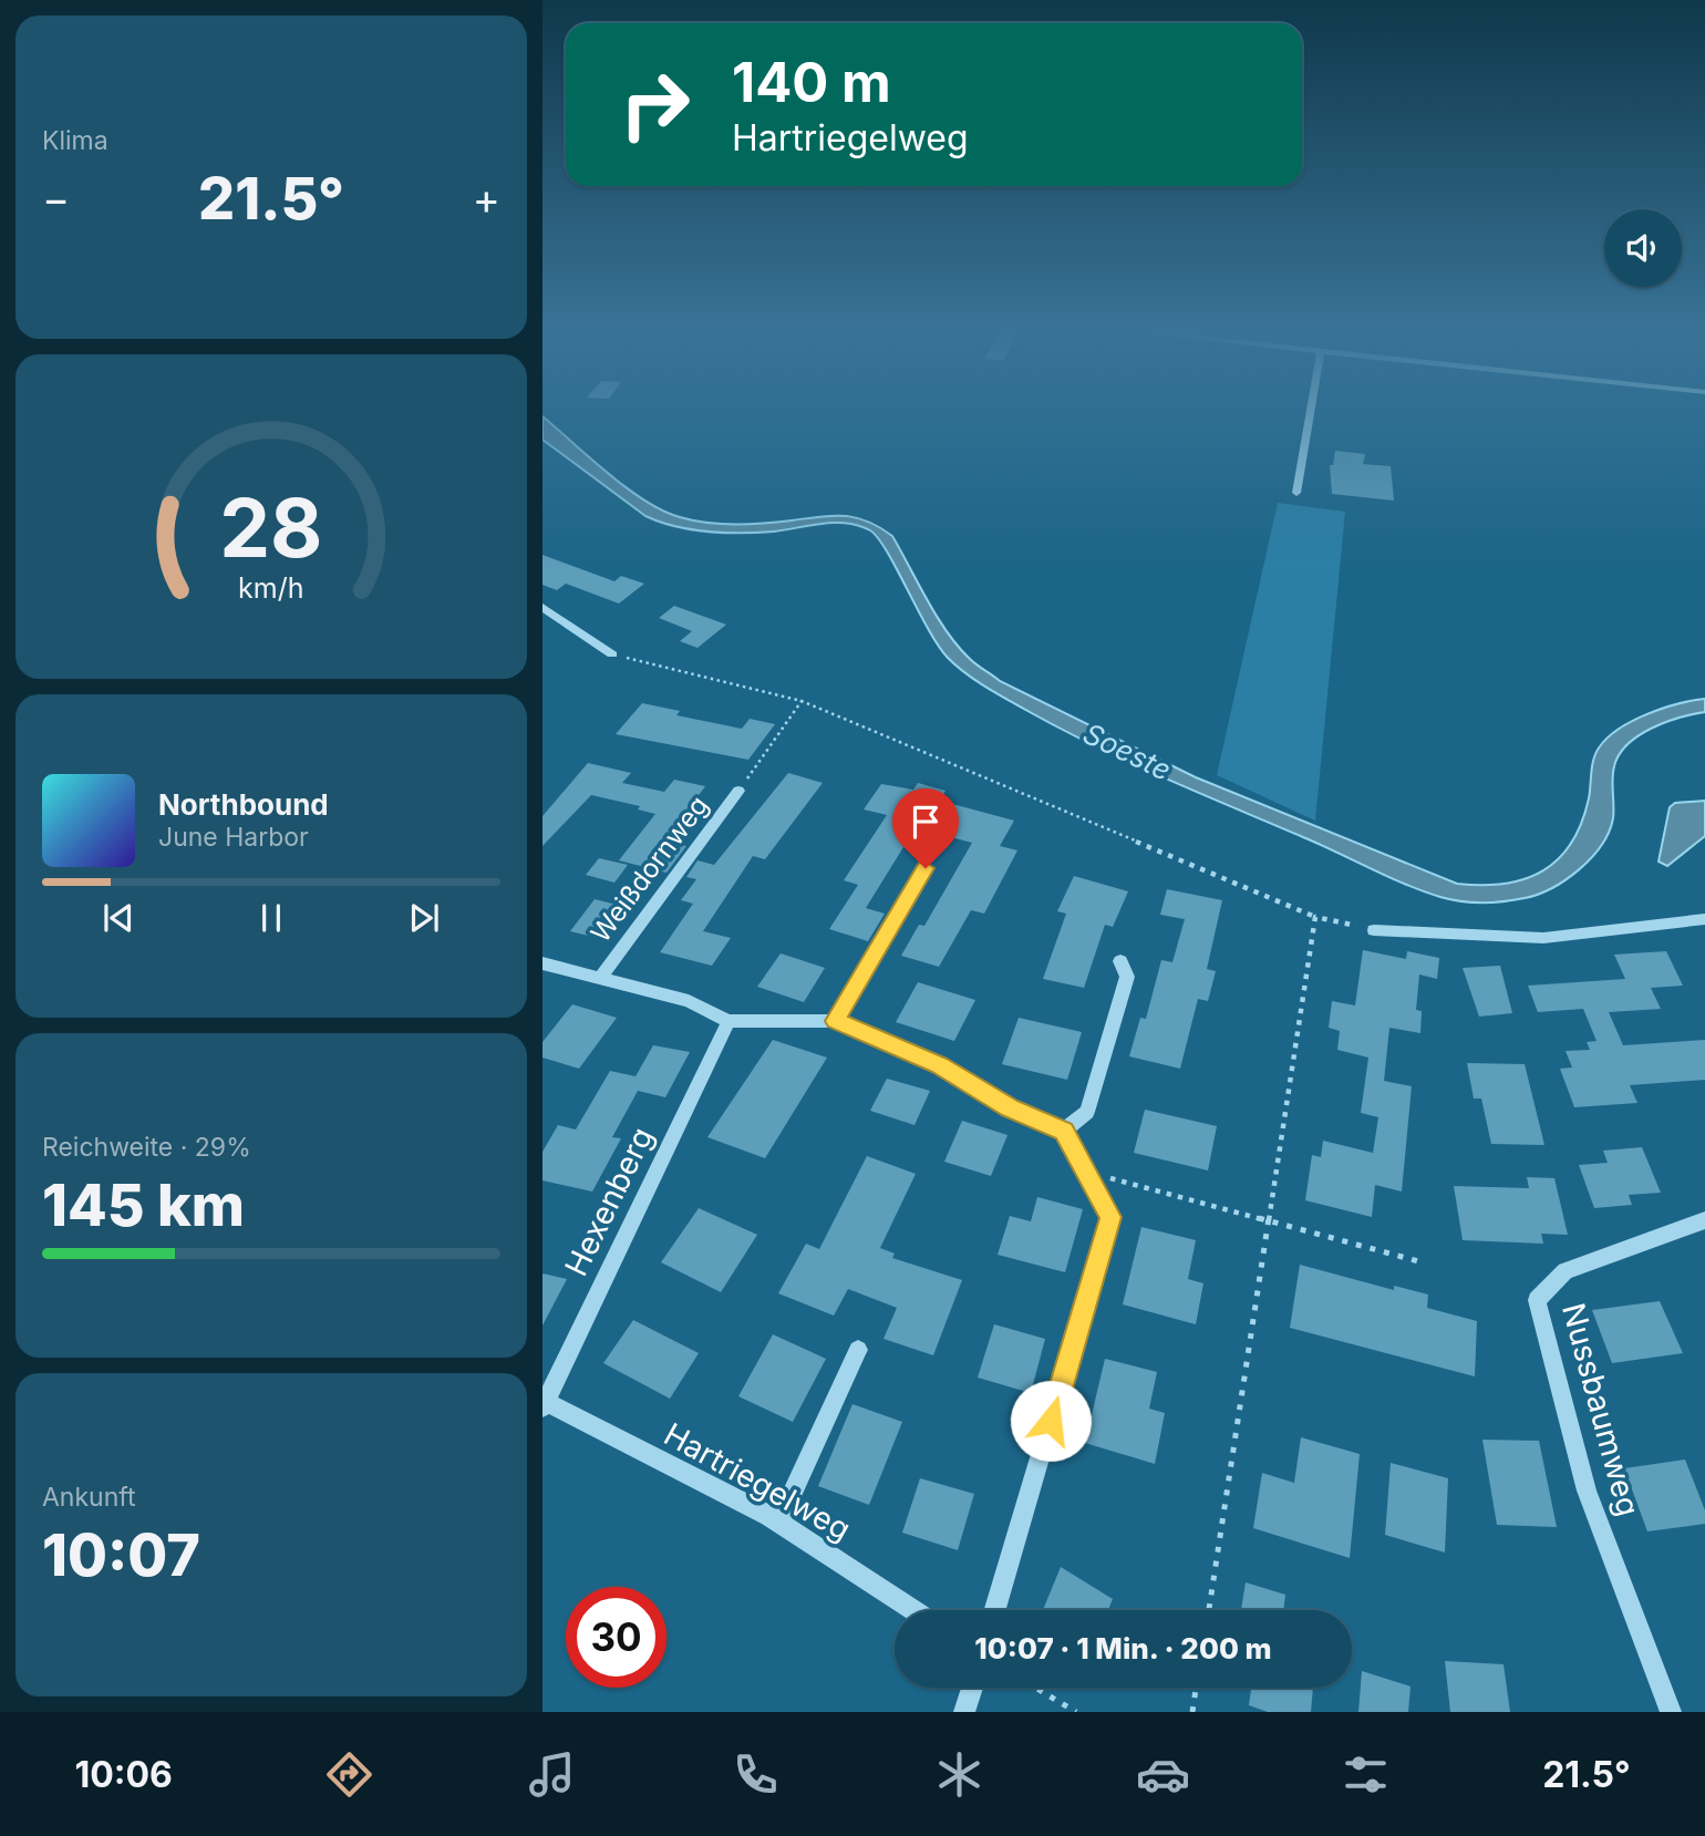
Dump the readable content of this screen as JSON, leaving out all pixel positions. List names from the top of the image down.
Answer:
{
  "streets": {
    "street": [
      "Weißdornweg",
      "Hexenberg",
      "Nussbaumweg",
      "Hartriegelweg"
    ]
  },
  "crossings": [
    ["Weißdornweg", "Hexenberg"],
    ["Hexenberg", "Hartriegelweg"]
  ],
  "water": ["Soeste"],
  "page": {
    "tile": [
      "Klima",
      ["Reichweite · 29%", "145 km"],
      ["Ankunft", "10:07"]
    ],
    "turn": ["140 m", "Hartriegelweg"],
    "heat": ["−", "21.5°", "+"],
    "song": ["Northbound", "June Harbor"],
    "limit": "30",
    "trip": "10:07 · 1 Min. · 200 m",
    "tabs": ["10:06", "21.5°"],
    "gauge": ["28", "km/h"]
  }
}
